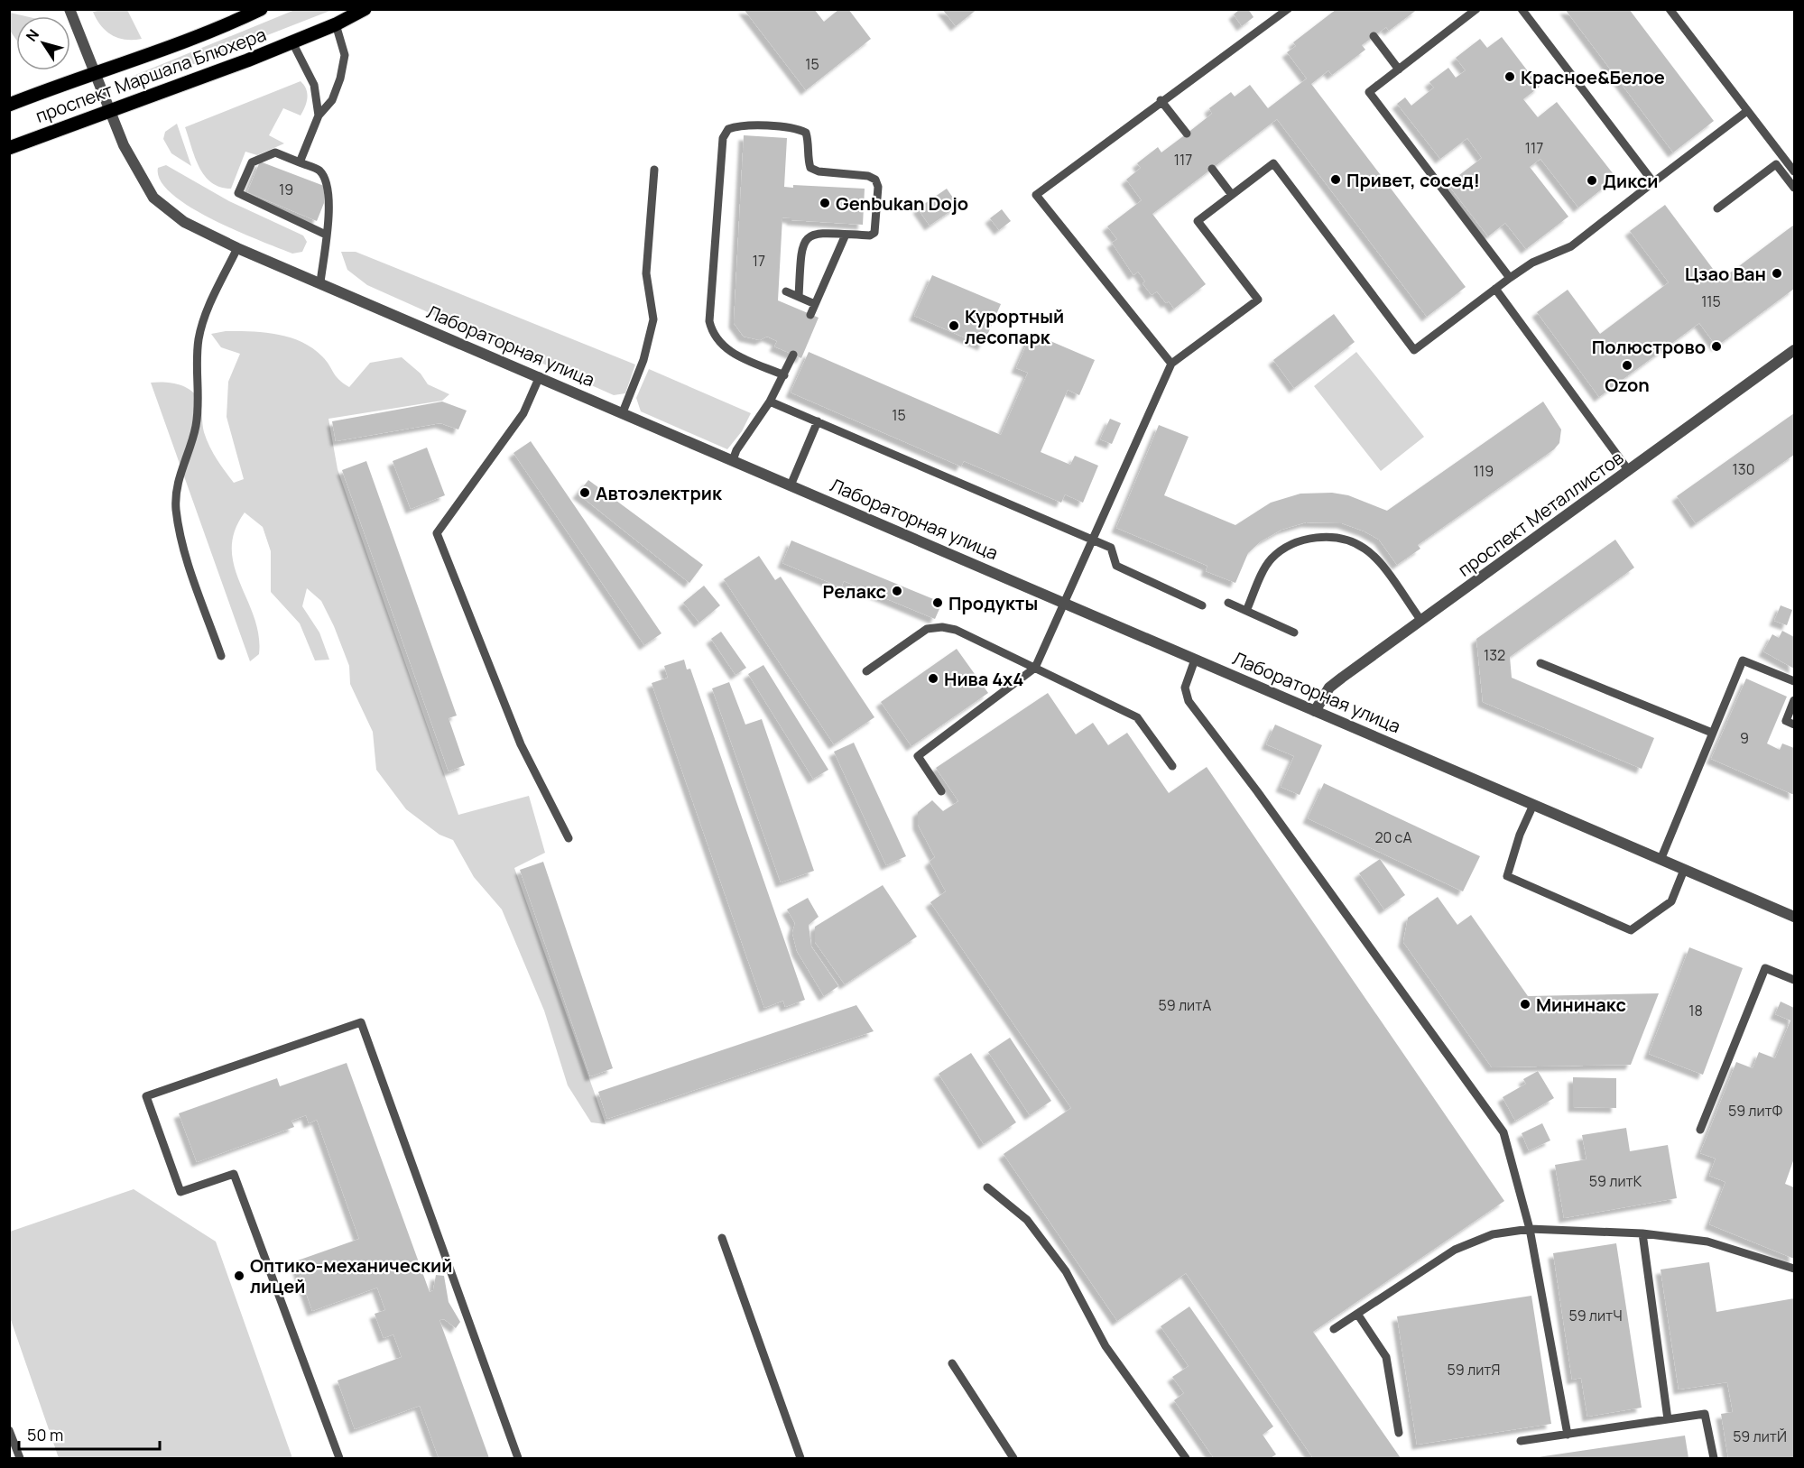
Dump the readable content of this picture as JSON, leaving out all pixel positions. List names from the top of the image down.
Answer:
{
  "streets": {
    "main road": ["проспект Маршала Блюхера"],
    "street": ["Лабораторная улица", "проспект Металлистов"]
  },
  "crossings": [
    ["проспект Маршала Блюхера", "Лабораторная улица"],
    ["Лабораторная улица", "проспект Металлистов"]
  ],
  "places": [
    "Красное&Белое",
    "Привет, сосед!",
    "Дикси",
    "Genbukan Dojo",
    "Цзао Ван",
    "Курортный лесопарк",
    "Полюстрово",
    "Ozon",
    "Автоэлектрик",
    "Релакс",
    "Продукты",
    "Нива 4х4",
    "Мининакс",
    "Оптико-механический лицей"
  ],
  "house_numbers": [
    "15",
    "117",
    "117",
    "19",
    "17",
    "115",
    "15",
    "130",
    "119",
    "132",
    "9",
    "20 сА",
    "59 литА",
    "18",
    "59 литФ",
    "59 литК",
    "59 литЧ",
    "59 литЯ",
    "59 литЙ"
  ],
  "scale_bar": "50 m",
  "north": "top left"
}
